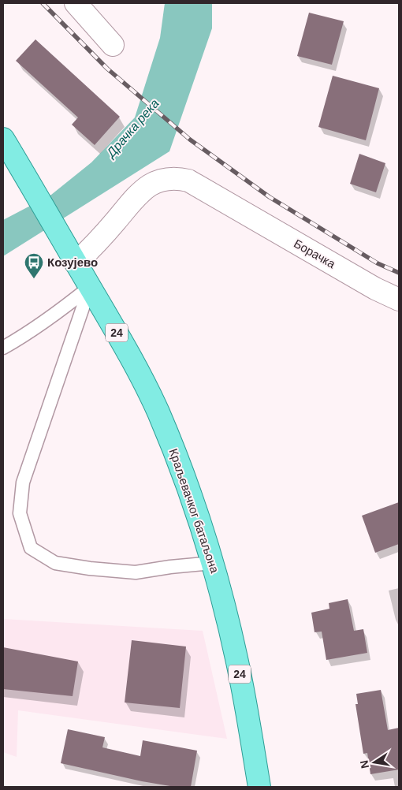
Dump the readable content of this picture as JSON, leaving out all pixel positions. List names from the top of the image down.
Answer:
{
  "streets": {
    "main road": ["24", "Краљевачког батаљона"],
    "street": ["Борачка"]
  },
  "crossings": [
    ["Борачка", "24"],
    ["Борачка", "Краљевачког батаљона"],
    ["24", "Краљевачког батаљона"]
  ],
  "water": ["Драчка река"],
  "places": {
    "bus stop": ["Козујево"]
  },
  "north": "left"
}
